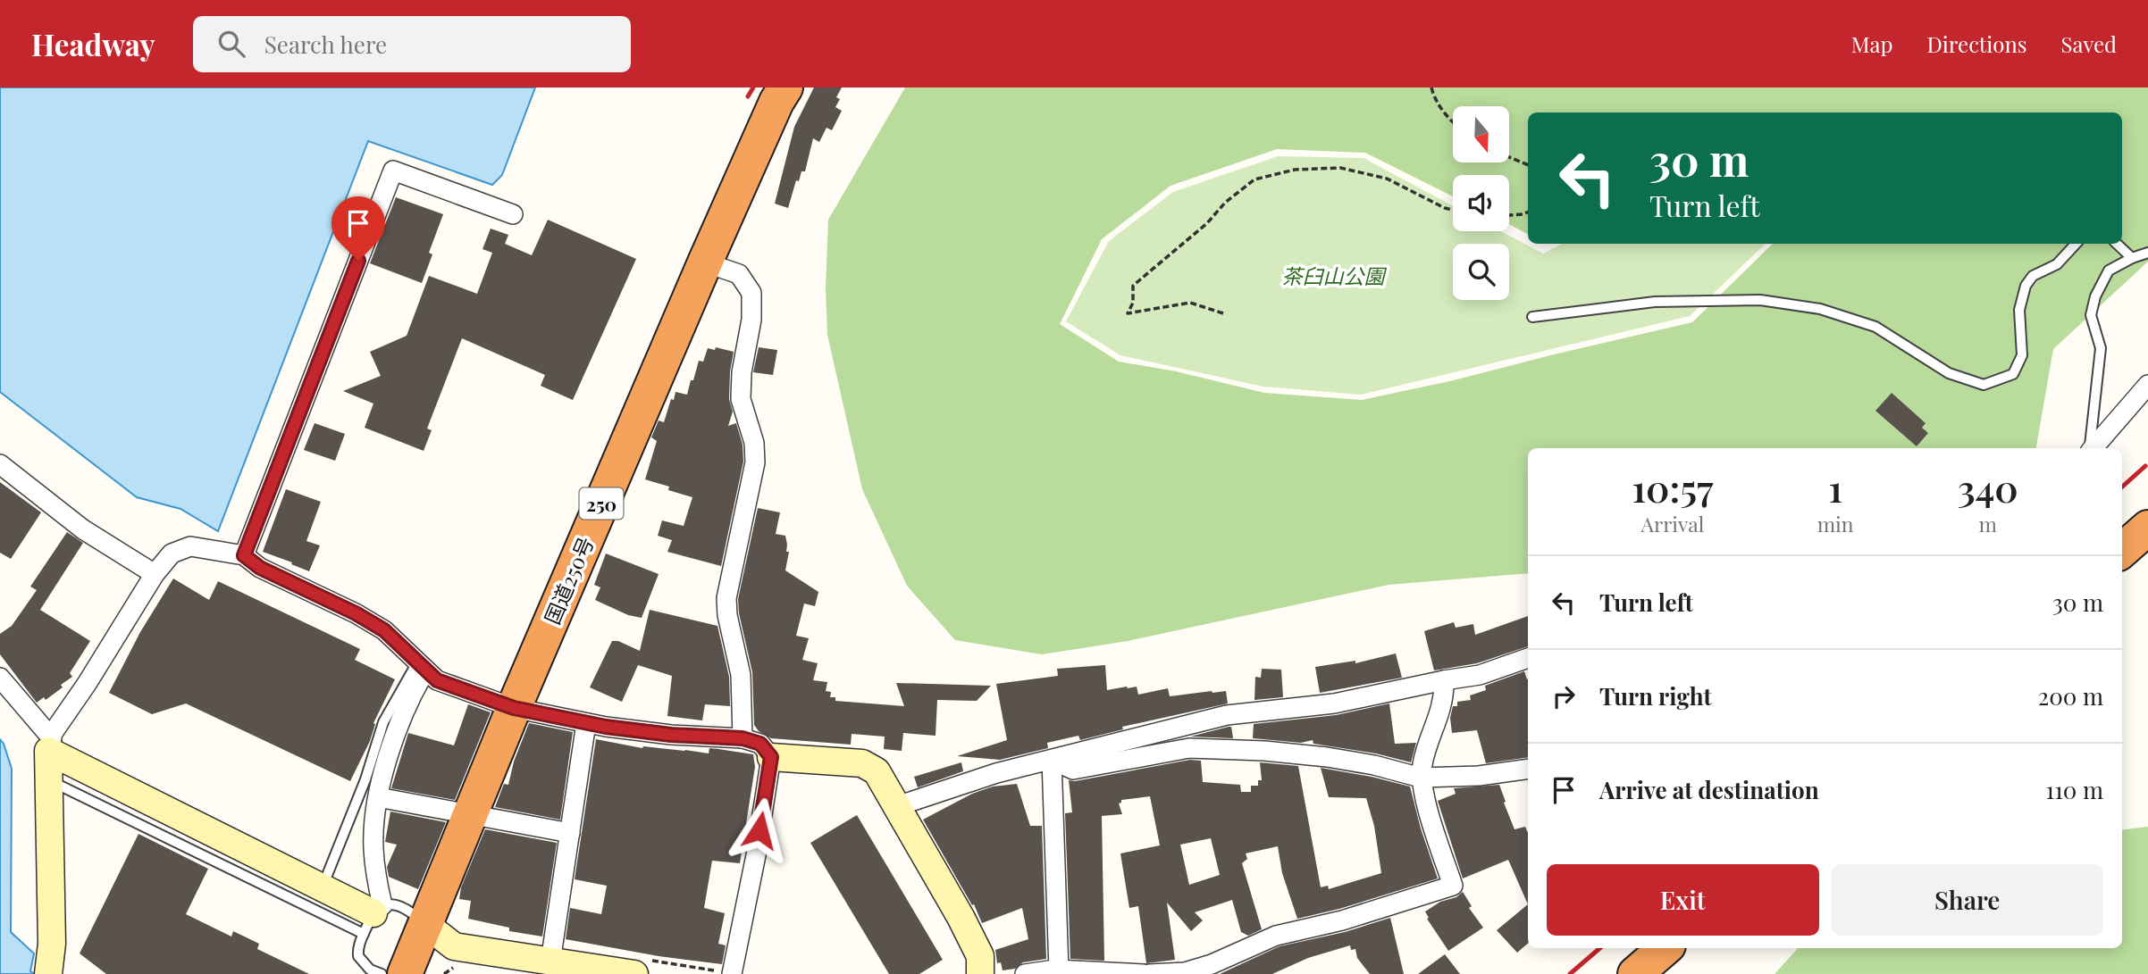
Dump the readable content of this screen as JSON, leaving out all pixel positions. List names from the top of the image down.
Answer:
{
  "streets": {
    "highway": ["250", "国道250号"]
  },
  "parks": ["茶臼山公園"],
  "north": "bottom",
  "page": {
    "header": "Headway",
    "search": "Search here",
    "nav": ["Map", "Directions", "Saved"],
    "turn": ["30 m", "Turn left"],
    "eta": [
      "10:57",
      "Arrival",
      "1",
      "min",
      "340",
      "m"
    ],
    "list": [
      {
        "name": "Turn left",
        "value": "30 m"
      },
      {
        "name": "Turn right",
        "value": "200 m"
      },
      {
        "name": "Arrive at destination",
        "value": "110 m"
      }
    ],
    "buttons": ["Exit", "Share"]
  }
}
